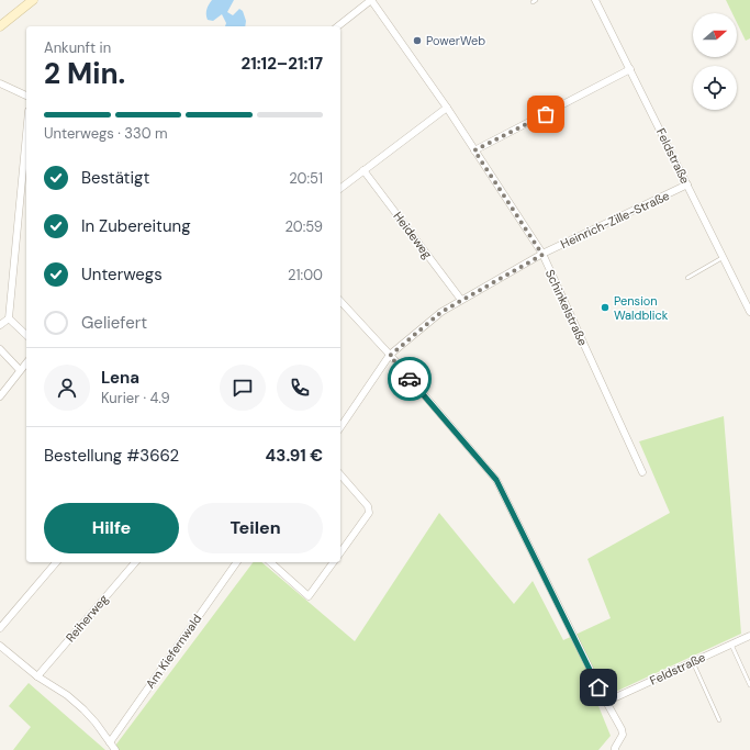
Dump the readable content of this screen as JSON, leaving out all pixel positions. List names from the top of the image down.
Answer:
{
  "streets": {
    "street": [
      "Feldstraße",
      "Heinrich-Zille-Straße",
      "Heideweg",
      "Schinkelstraße",
      "Reiherweg",
      "Am Kiefernwald"
    ]
  },
  "crossings": [
    ["Feldstraße", "Heinrich-Zille-Straße"],
    ["Heinrich-Zille-Straße", "Heideweg"],
    ["Heinrich-Zille-Straße", "Schinkelstraße"]
  ],
  "places": ["PowerWeb", "Pension Waldblick"],
  "north": "right",
  "page": {
    "heading": ["2 Min.", "Ankunft in", "21:12–21:17"],
    "panel": [
      "Lena",
      "Kurier · 4.9",
      "Bestellung #3662",
      "43.91 €"
    ],
    "bar": "Unterwegs · 330 m",
    "list": [
      ["Bestätigt", "20:51"],
      ["In Zubereitung", "20:59"],
      ["Unterwegs", "21:00"],
      "Geliefert"
    ],
    "buttons": ["Hilfe", "Teilen"]
  }
}
